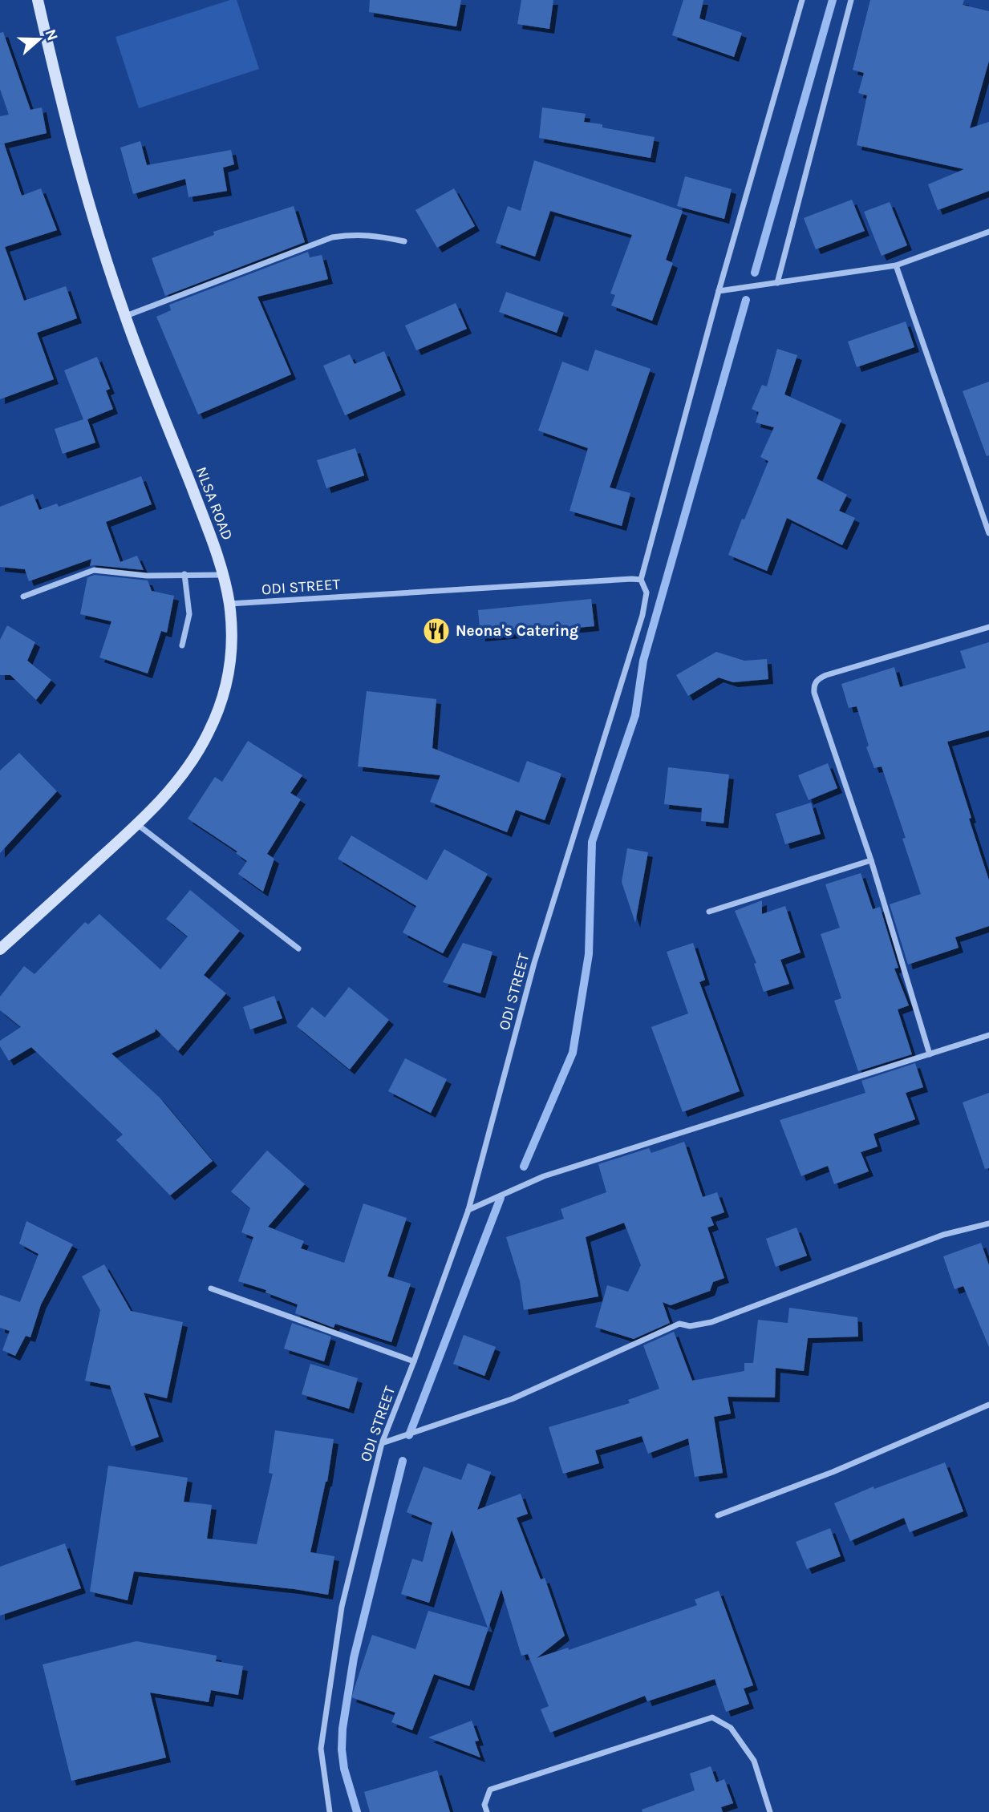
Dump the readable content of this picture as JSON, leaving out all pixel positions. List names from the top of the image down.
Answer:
{
  "streets": {
    "main road": ["NLSA ROAD"],
    "street": ["ODI STREET"]
  },
  "crossings": [
    ["NLSA ROAD", "ODI STREET"]
  ],
  "places": {
    "restaurant": ["Neona's Catering"]
  },
  "north": "right"
}
